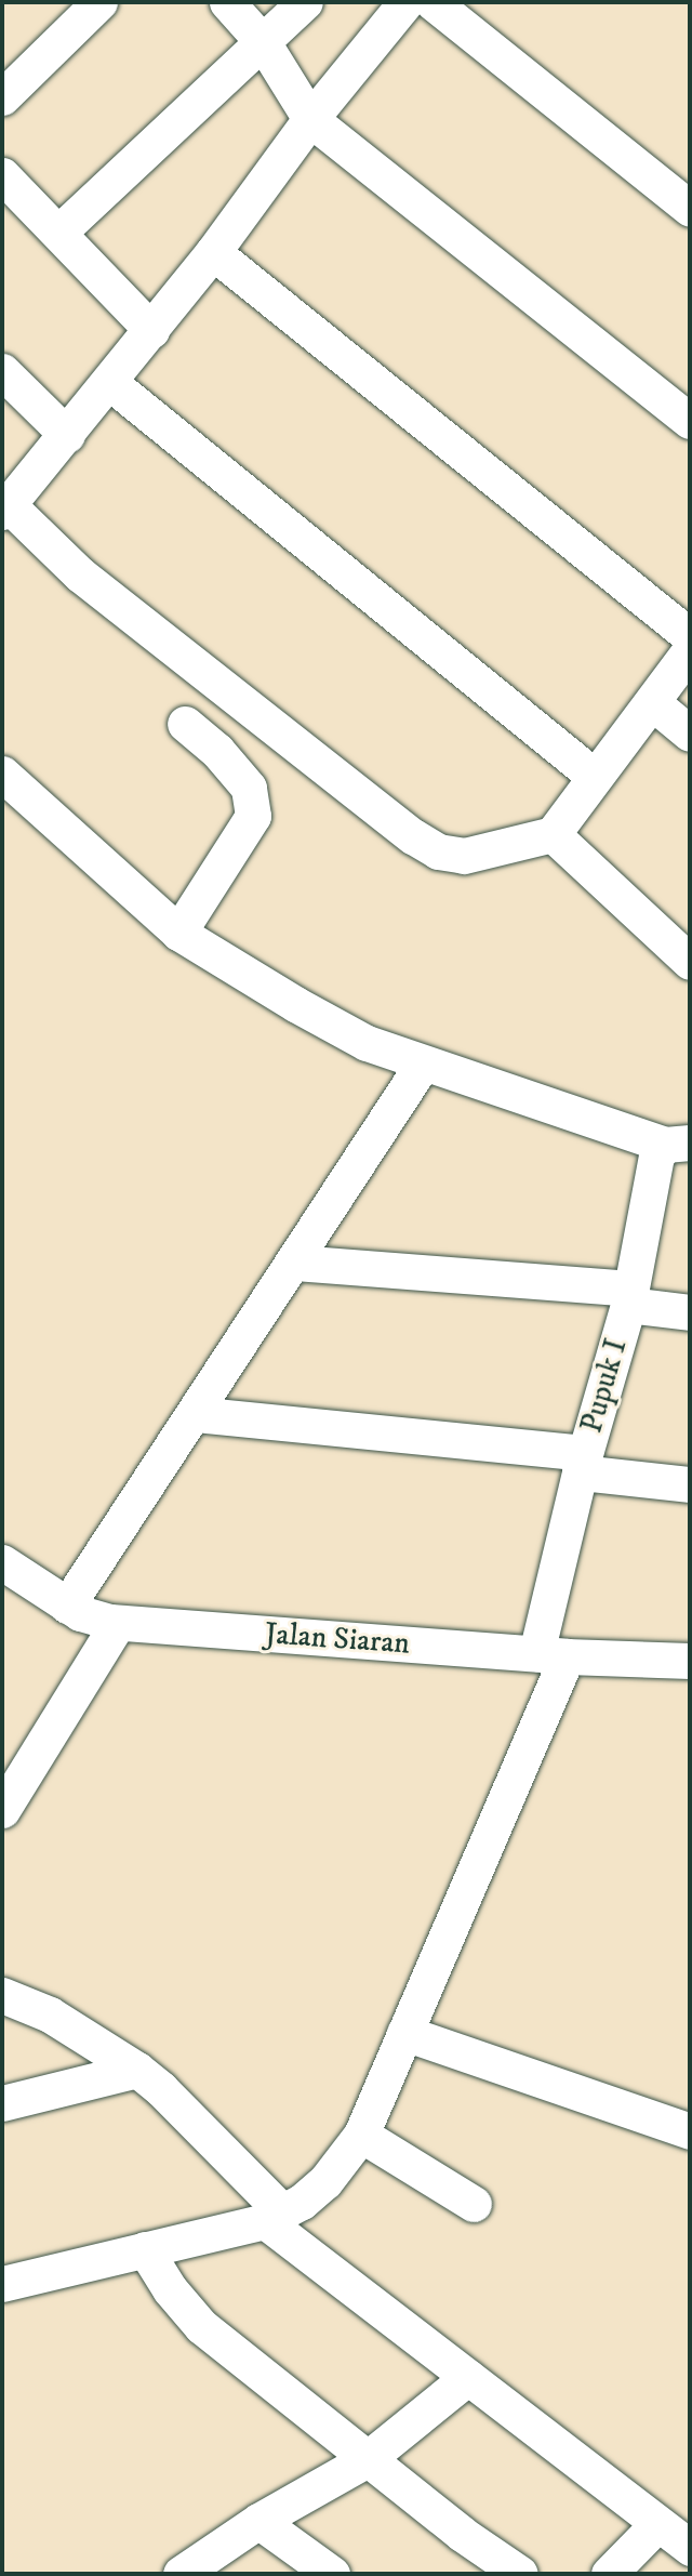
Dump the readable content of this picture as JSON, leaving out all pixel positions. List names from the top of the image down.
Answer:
{
  "streets": {
    "street": ["Pupuk I", "Jalan Siaran"]
  },
  "crossings": [
    ["Pupuk I", "Jalan Siaran"]
  ]
}
